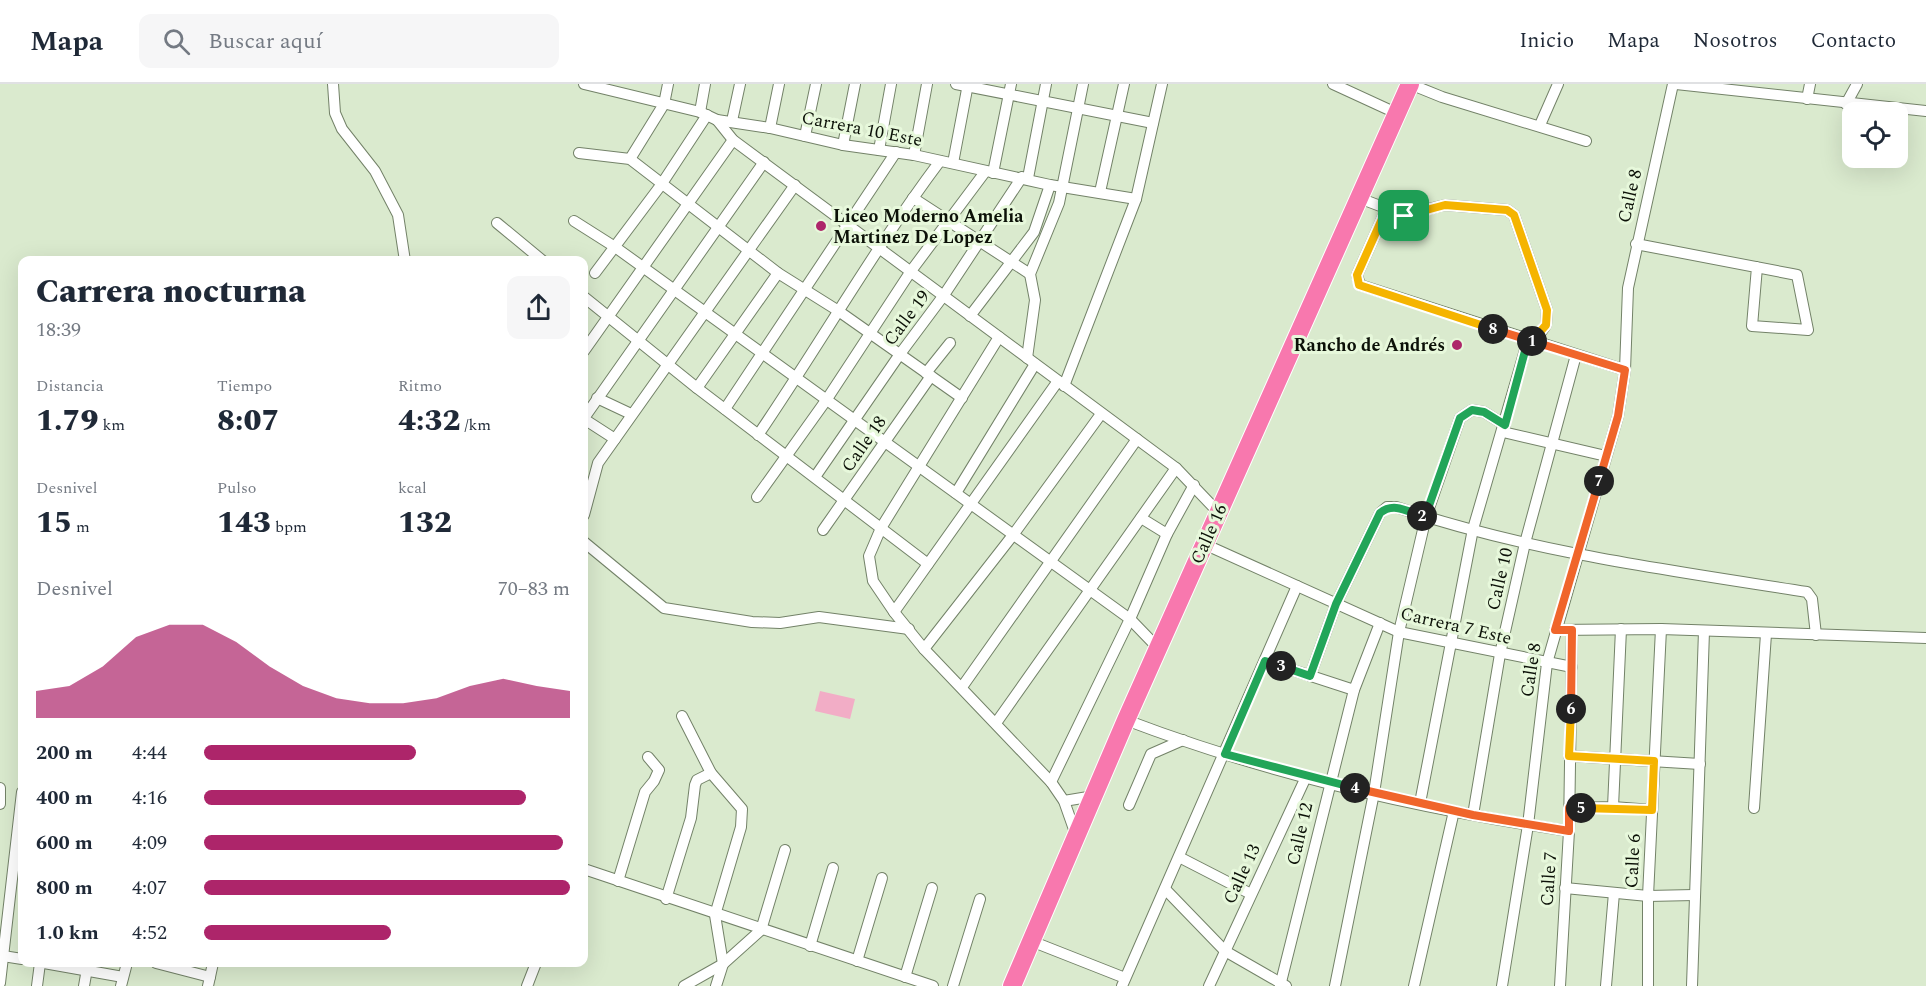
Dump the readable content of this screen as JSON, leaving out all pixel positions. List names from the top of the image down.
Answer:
{
  "streets": {
    "highway": ["Calle 16"],
    "street": [
      "Carrera 10 Este",
      "Calle 8",
      "Calle 19",
      "Calle 18",
      "Calle 10",
      "Carrera 7 Este",
      "Calle 12",
      "Calle 6",
      "Calle 13",
      "Calle 7"
    ]
  },
  "crossings": [
    ["Carrera 10 Este", "Calle 19"],
    ["Calle 8", "Carrera 7 Este"],
    ["Calle 16", "Carrera 7 Este"],
    ["Calle 10", "Carrera 7 Este"],
    ["Carrera 7 Este", "Calle 12"],
    ["Carrera 7 Este", "Calle 7"]
  ],
  "places": ["Liceo Moderno Amelia Martinez De Lopez", "Rancho de Andrés"],
  "page": {
    "header": "Mapa",
    "search": "Buscar aquí",
    "nav": [
      "Inicio",
      "Mapa",
      "Nosotros",
      "Contacto"
    ],
    "heading": ["Carrera nocturna", "18:39"],
    "pins": [
      "8",
      "1",
      "7",
      "2",
      "3",
      "6",
      "4",
      "5"
    ],
    "stats": [
      ["Distancia", "1.79 km"],
      ["Tiempo", "8:07"],
      ["Ritmo", "4:32 /km"],
      ["Desnivel", "15 m"],
      ["Pulso", "143 bpm"],
      ["kcal", "132"]
    ],
    "chart": ["Desnivel", "70–83 m"],
    "list": [
      {
        "name": "200 m",
        "note": "4:44"
      },
      {
        "name": "400 m",
        "note": "4:16"
      },
      {
        "name": "600 m",
        "note": "4:09"
      },
      {
        "name": "800 m",
        "note": "4:07"
      },
      {
        "name": "1.0 km",
        "note": "4:52"
      }
    ]
  }
}
